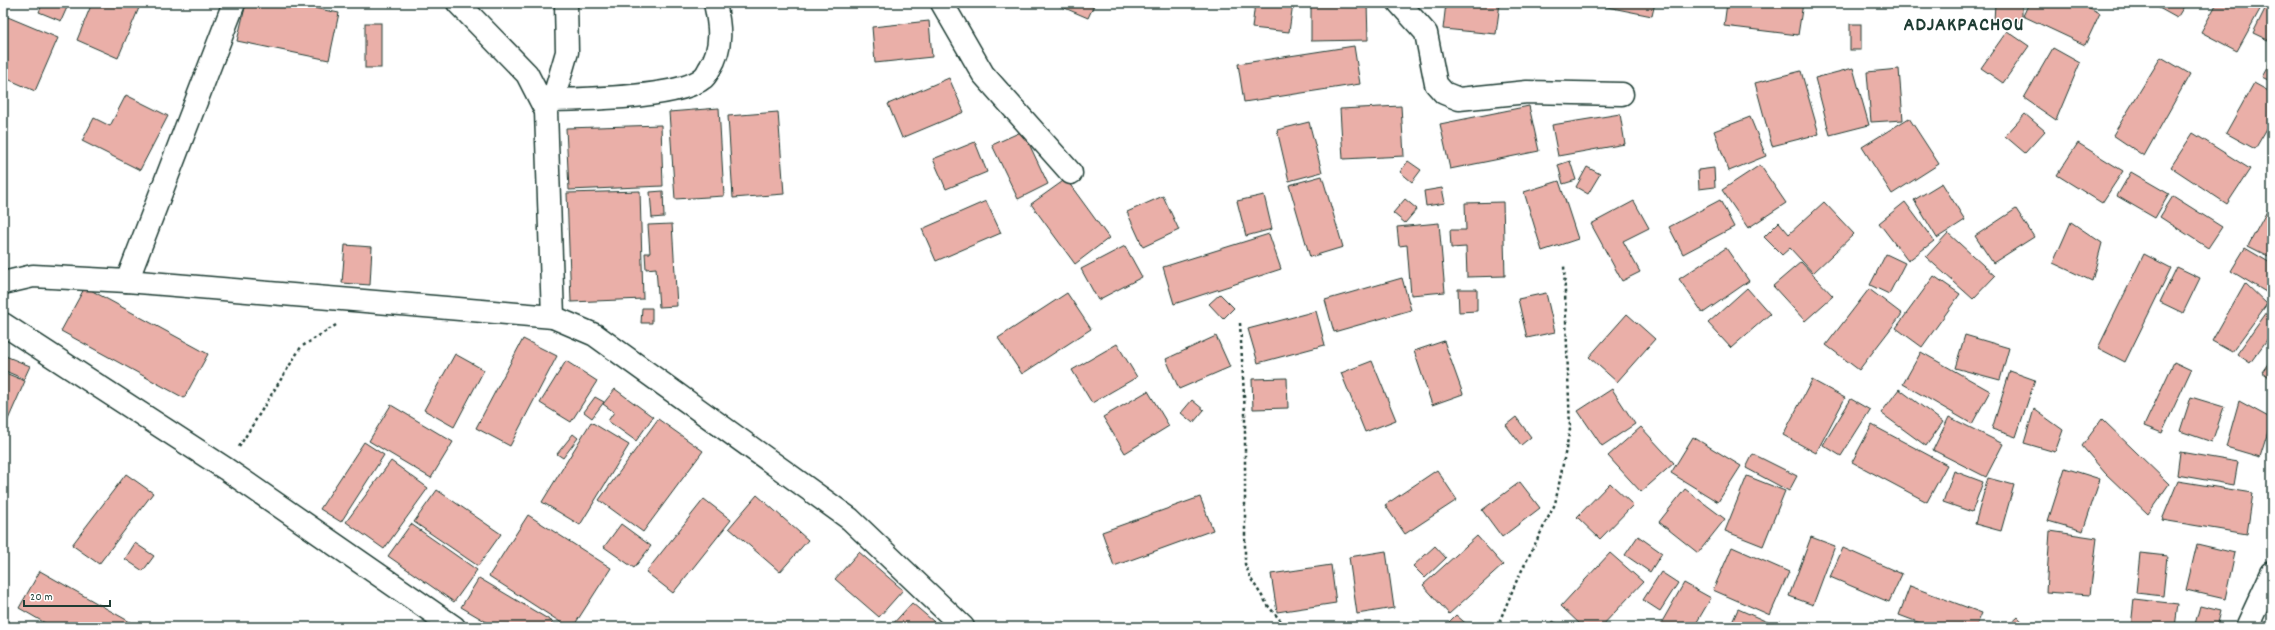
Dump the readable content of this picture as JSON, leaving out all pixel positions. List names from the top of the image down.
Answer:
{
  "districts": ["ADJAKPACHOU"],
  "scale_bar": "20 m"
}
